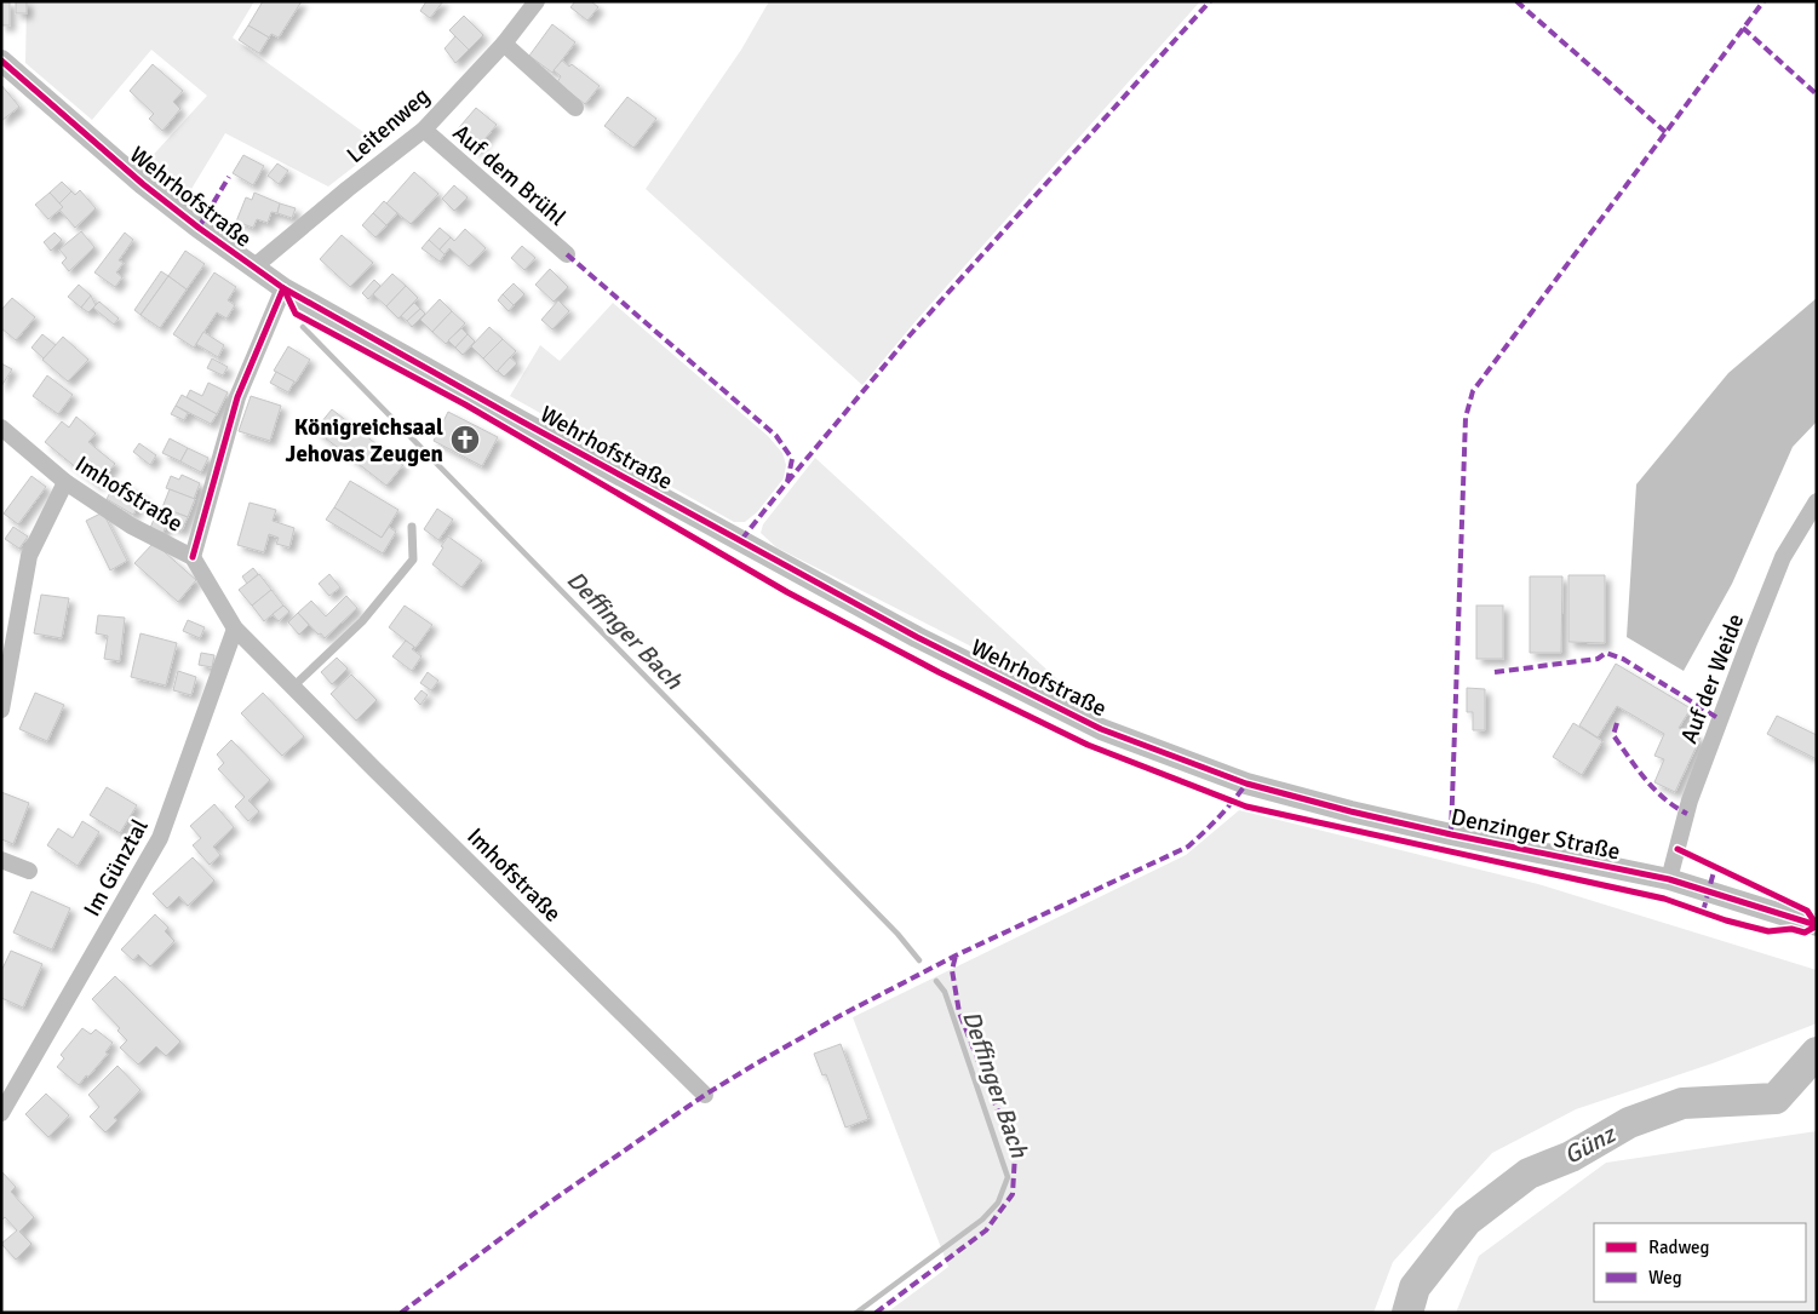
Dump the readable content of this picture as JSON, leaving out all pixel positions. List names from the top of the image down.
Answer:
{
  "streets": {
    "street": [
      "Leitenweg",
      "Auf dem Brühl",
      "Wehrhofstraße",
      "Imhofstraße",
      "Auf der Weide",
      "Denzinger Straße",
      "Im Günztal"
    ]
  },
  "crossings": [
    ["Leitenweg", "Auf dem Brühl"],
    ["Leitenweg", "Wehrhofstraße"],
    ["Wehrhofstraße", "Denzinger Straße"],
    ["Imhofstraße", "Im Günztal"],
    ["Auf der Weide", "Denzinger Straße"]
  ],
  "water": ["Deffinger Bach", "Günz"],
  "places": {
    "church": ["Königreichsaal Jehovas Zeugen"]
  },
  "legend": ["Radweg", "Weg"]
}
